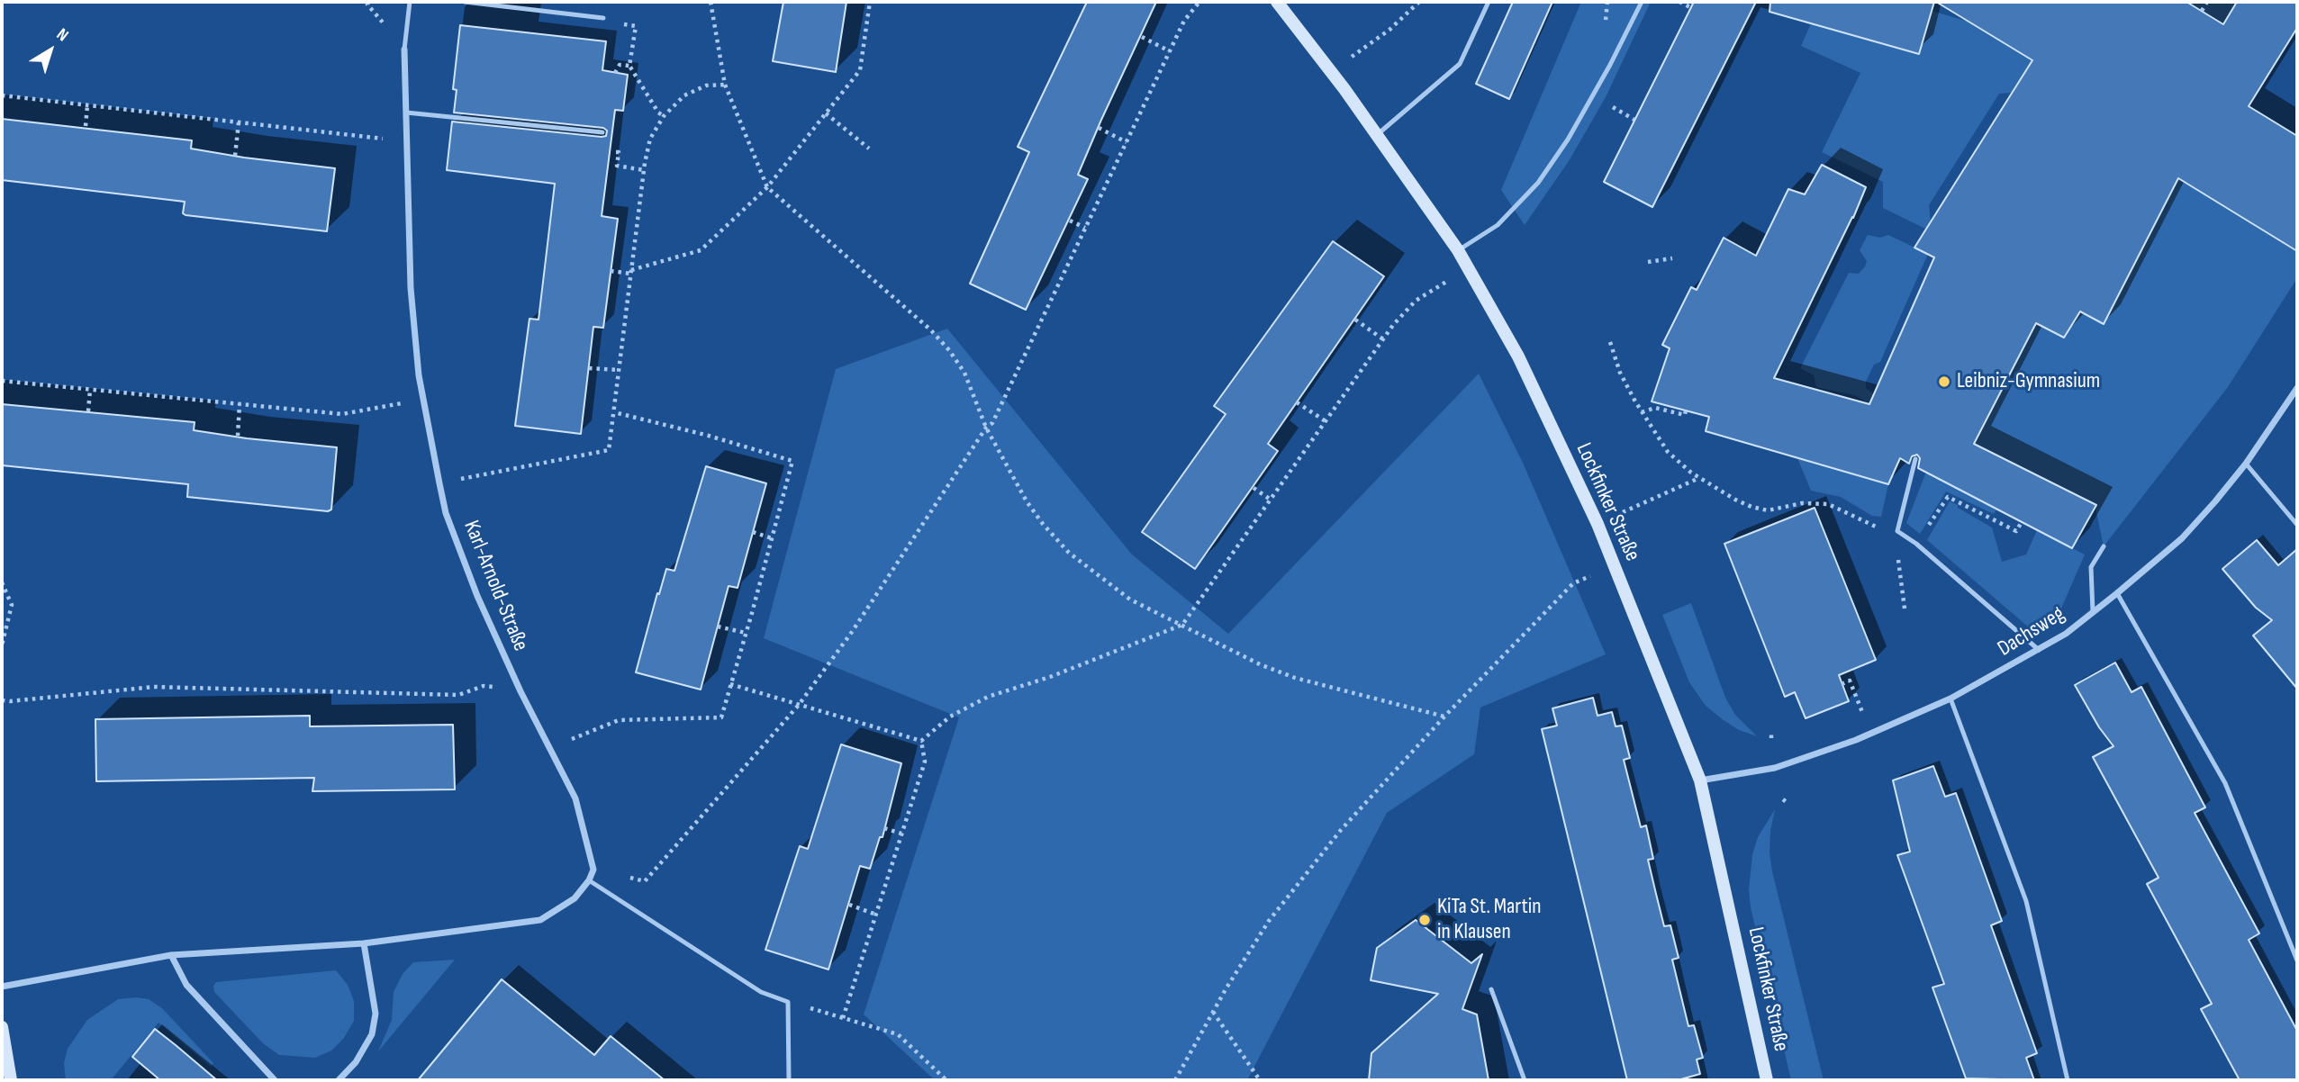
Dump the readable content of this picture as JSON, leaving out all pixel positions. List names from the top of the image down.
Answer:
{
  "streets": {
    "street": ["Lockfinker Straße", "Karl-Arnold-Straße", "Dachsweg"]
  },
  "crossings": [
    ["Lockfinker Straße", "Dachsweg"]
  ],
  "places": ["Leibniz-Gymnasium", "KiTa St. Martin in Klausen"],
  "north": "top right"
}
